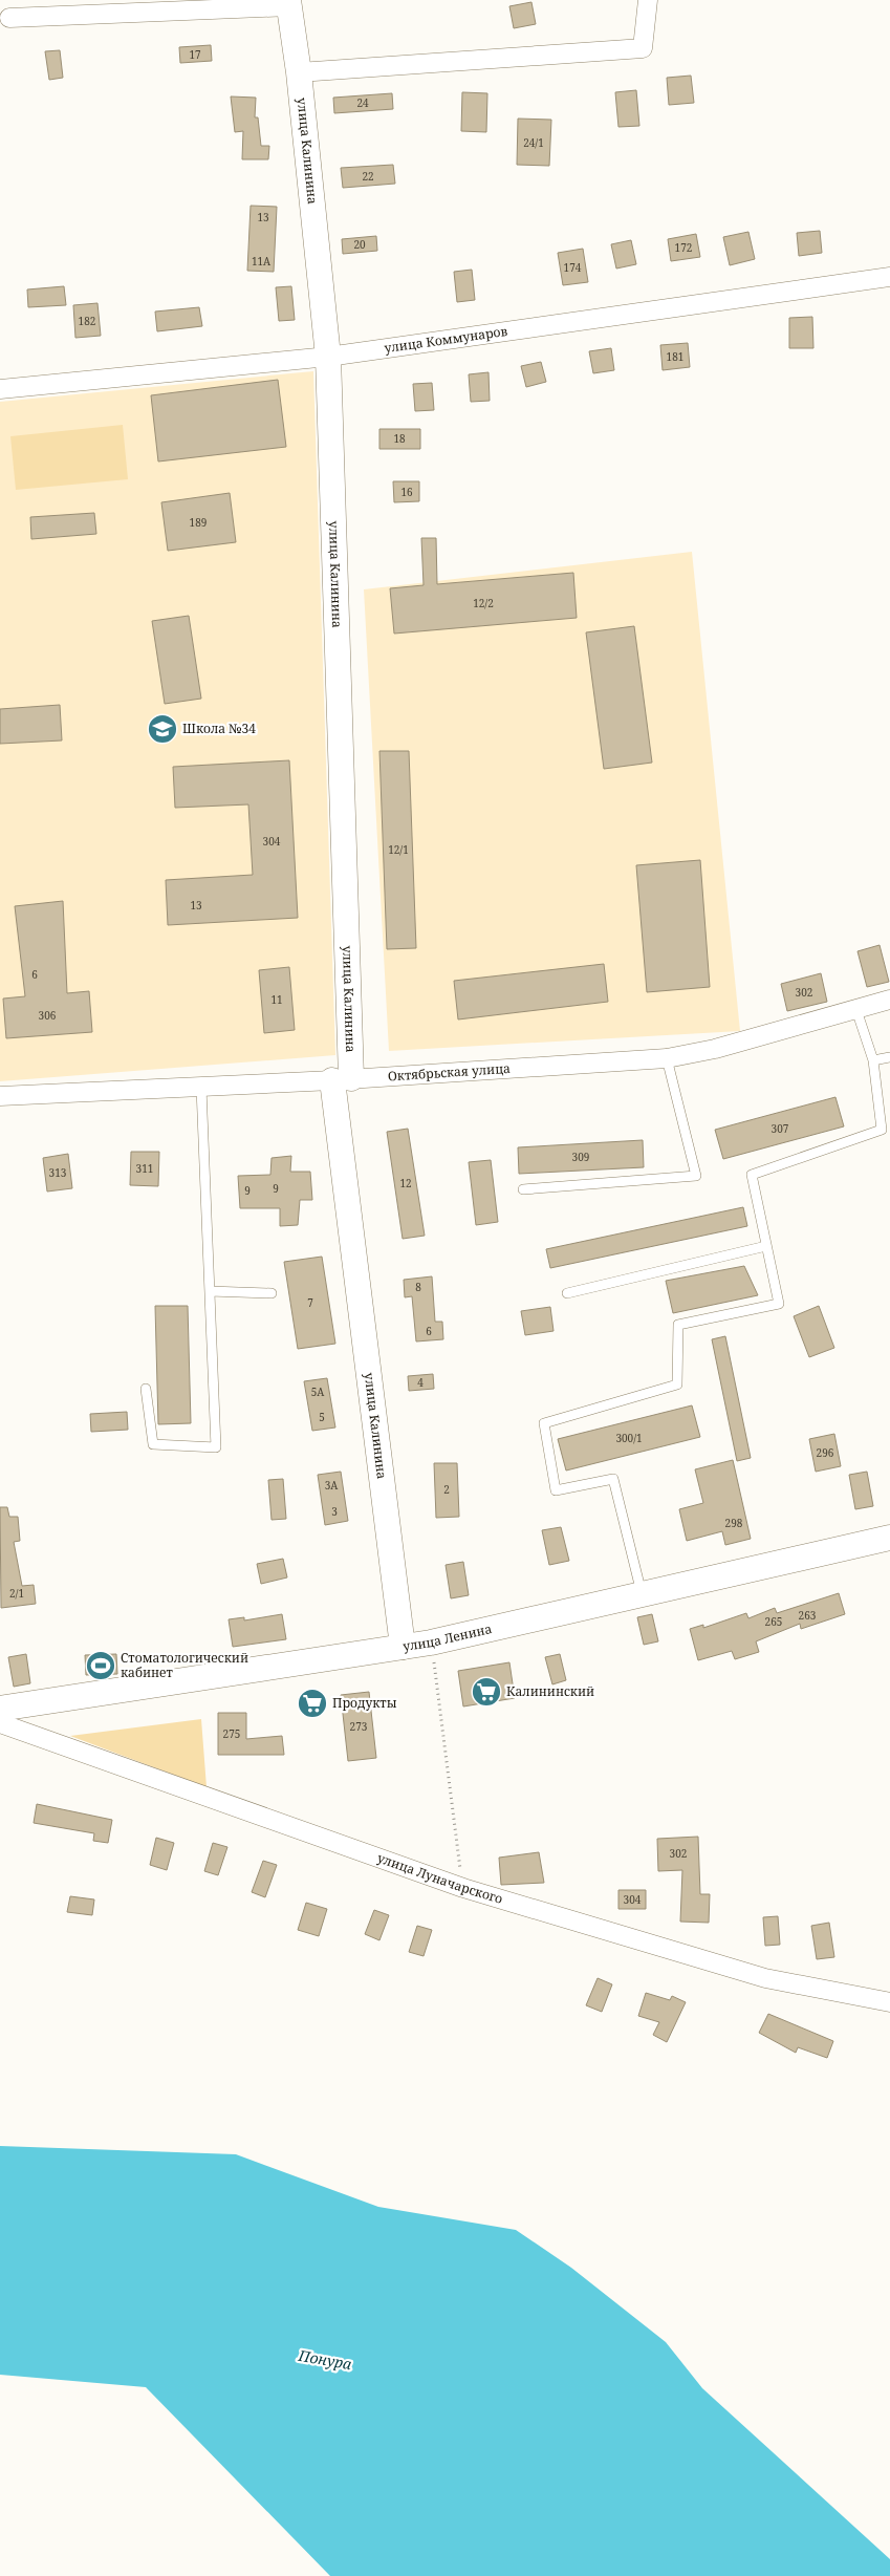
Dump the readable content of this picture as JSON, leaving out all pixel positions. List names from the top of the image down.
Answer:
{
  "streets": {
    "street": [
      "улица Калинина",
      "улица Коммунаров",
      "Октябрьская улица",
      "улица Ленина",
      "улица Луначарского"
    ]
  },
  "crossings": [
    ["улица Калинина", "улица Коммунаров"],
    ["улица Калинина", "Октябрьская улица"],
    ["улица Калинина", "улица Ленина"]
  ],
  "water": ["Понура"],
  "places": {
    "school or university": ["Школа №34"],
    "sports": ["Стоматологический кабинет"],
    "supermarket": ["Калининский", "Продукты"]
  },
  "house_numbers": [
    "17",
    "24",
    "24/1",
    "22",
    "13",
    "20",
    "172",
    "11А",
    "174",
    "182",
    "181",
    "18",
    "16",
    "189",
    "12/2",
    "304",
    "12/1",
    "13",
    "6",
    "302",
    "11",
    "306",
    "307",
    "309",
    "311",
    "313",
    "12",
    "9",
    "9",
    "8",
    "7",
    "6",
    "4",
    "5А",
    "5",
    "300/1",
    "296",
    "3А",
    "2",
    "3",
    "298",
    "2/1",
    "263",
    "265",
    "273",
    "275",
    "302",
    "304"
  ]
}
